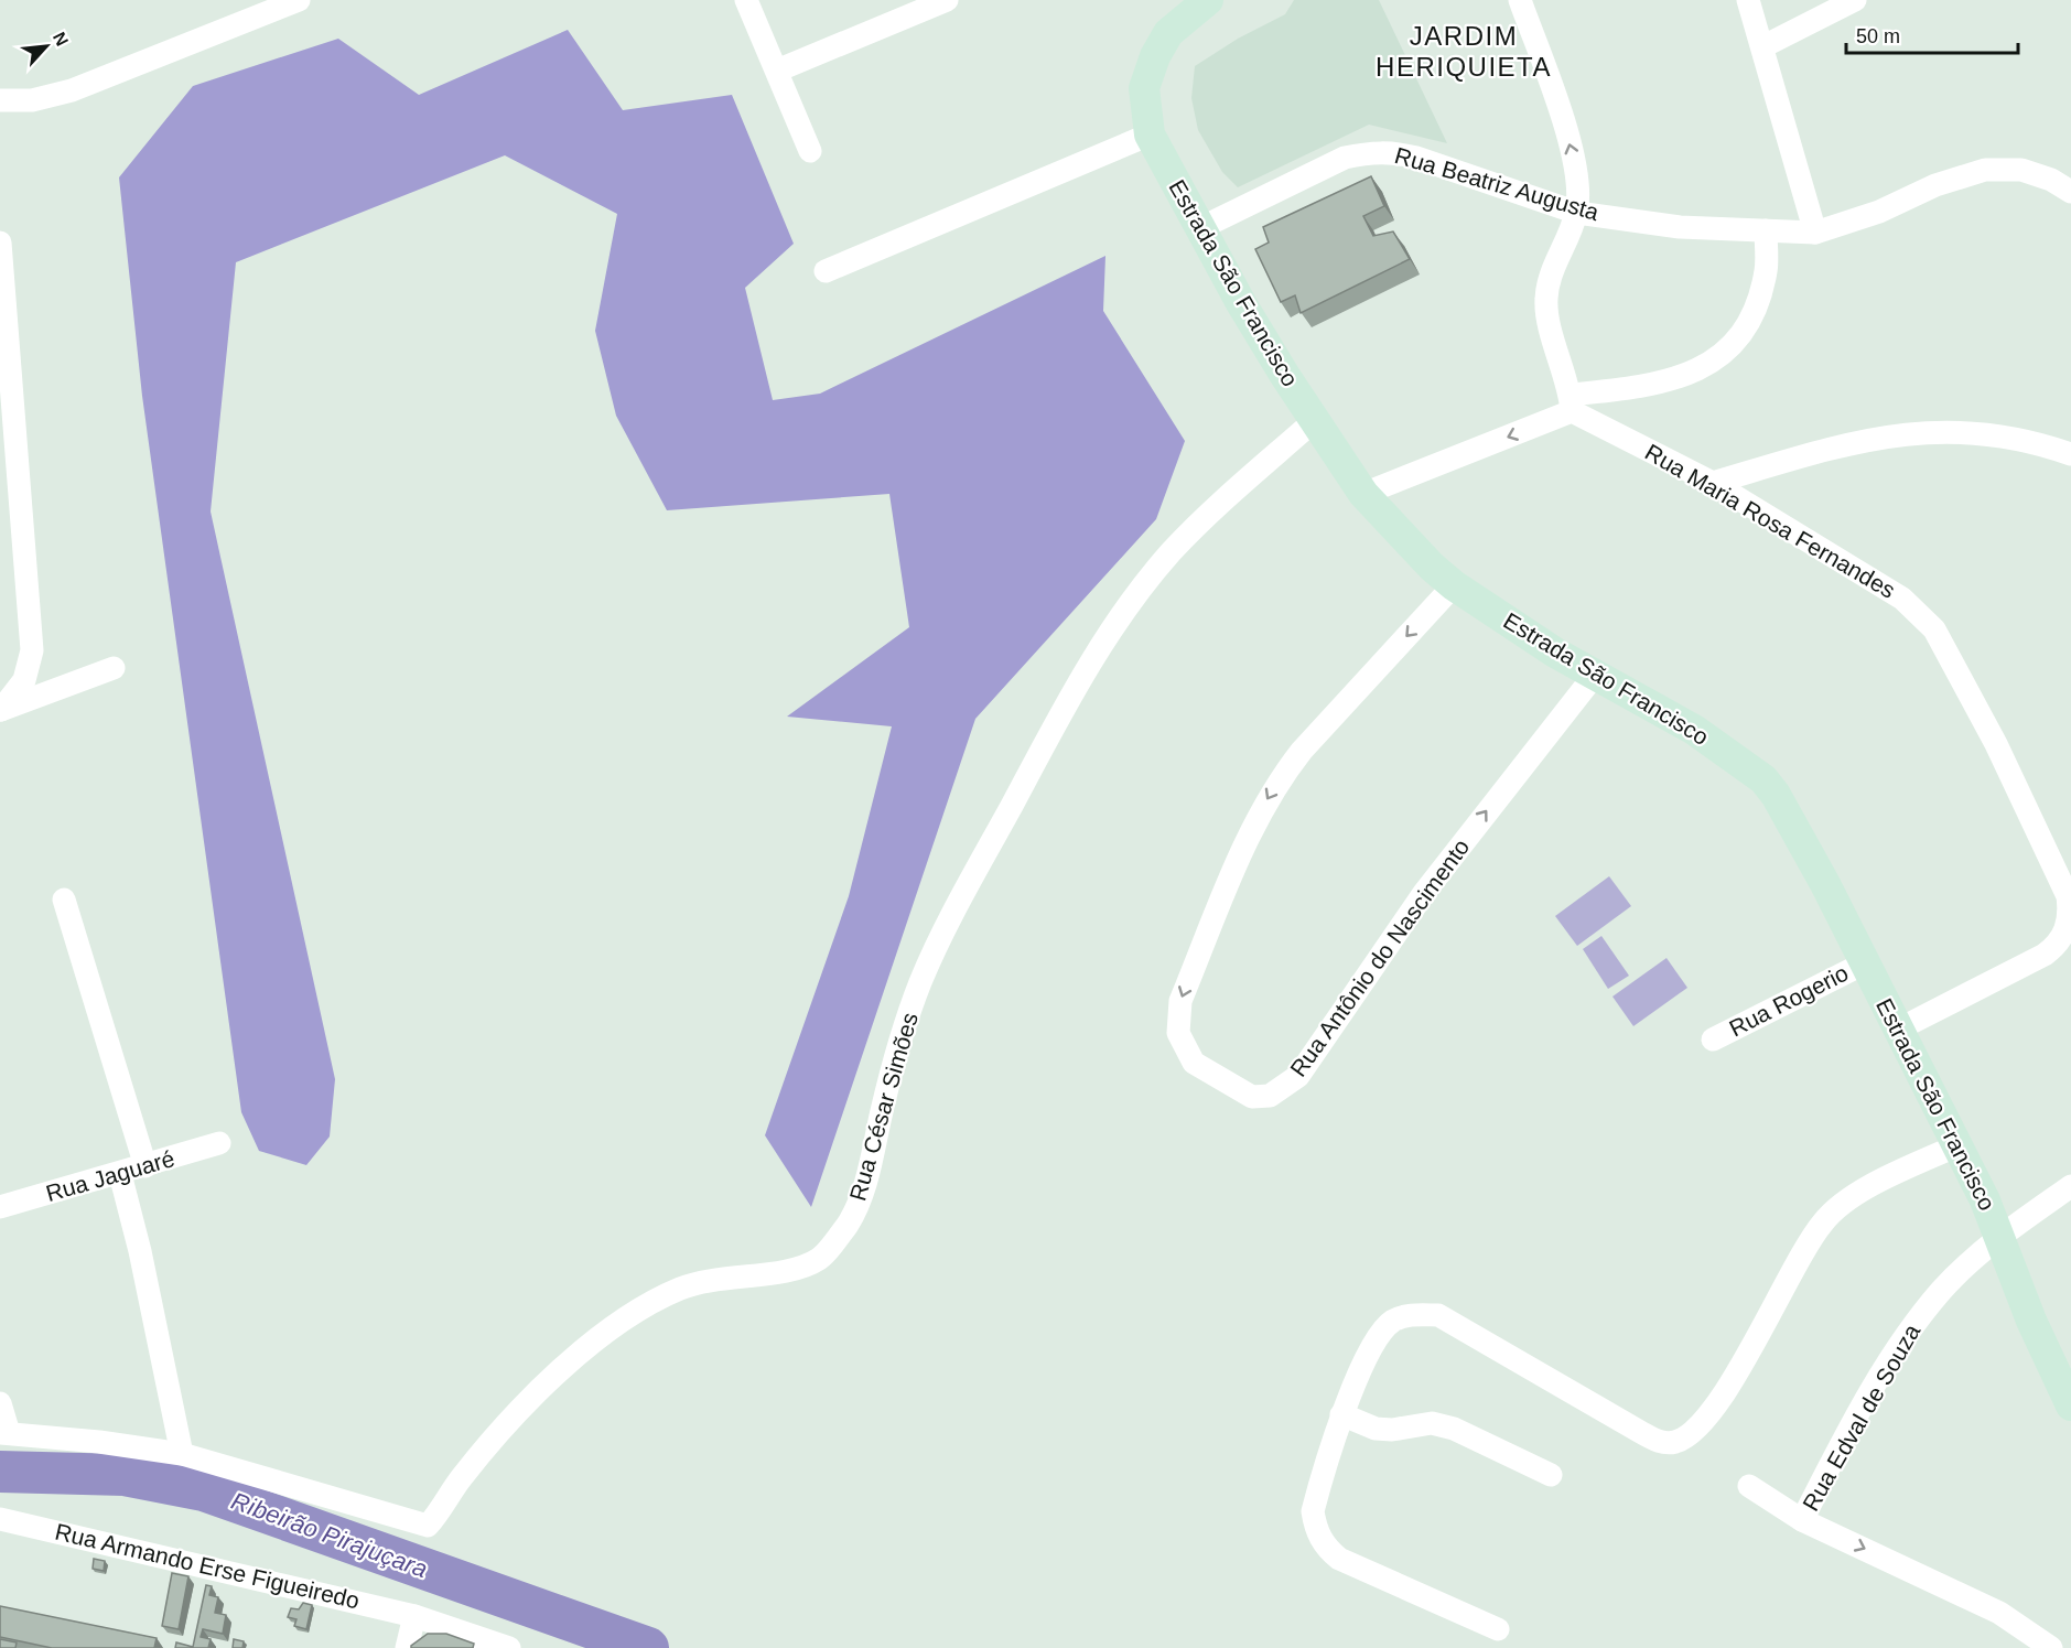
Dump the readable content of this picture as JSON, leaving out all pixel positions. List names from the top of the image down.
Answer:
{
  "streets": {
    "main road": ["Estrada São Francisco"],
    "street": [
      "Rua Beatriz Augusta",
      "Rua Maria Rosa Fernandes",
      "Rua Antônio do Nascimento",
      "Rua Rogerio",
      "Rua César Simões",
      "Rua Jaguaré",
      "Rua Edval de Souza",
      "Rua Armando Erse Figueiredo"
    ]
  },
  "crossings": [
    ["Rua Beatriz Augusta", "Estrada São Francisco"],
    ["Estrada São Francisco", "Rua Maria Rosa Fernandes"],
    ["Estrada São Francisco", "Rua Antônio do Nascimento"],
    ["Estrada São Francisco", "Rua Rogerio"],
    ["Estrada São Francisco", "Rua César Simões"],
    ["Estrada São Francisco", "Rua Edval de Souza"]
  ],
  "districts": ["JARDIM HERIQUIETA"],
  "water": ["Ribeirão Pirajuçara"],
  "scale_bar": "50 m",
  "north": "top right"
}
